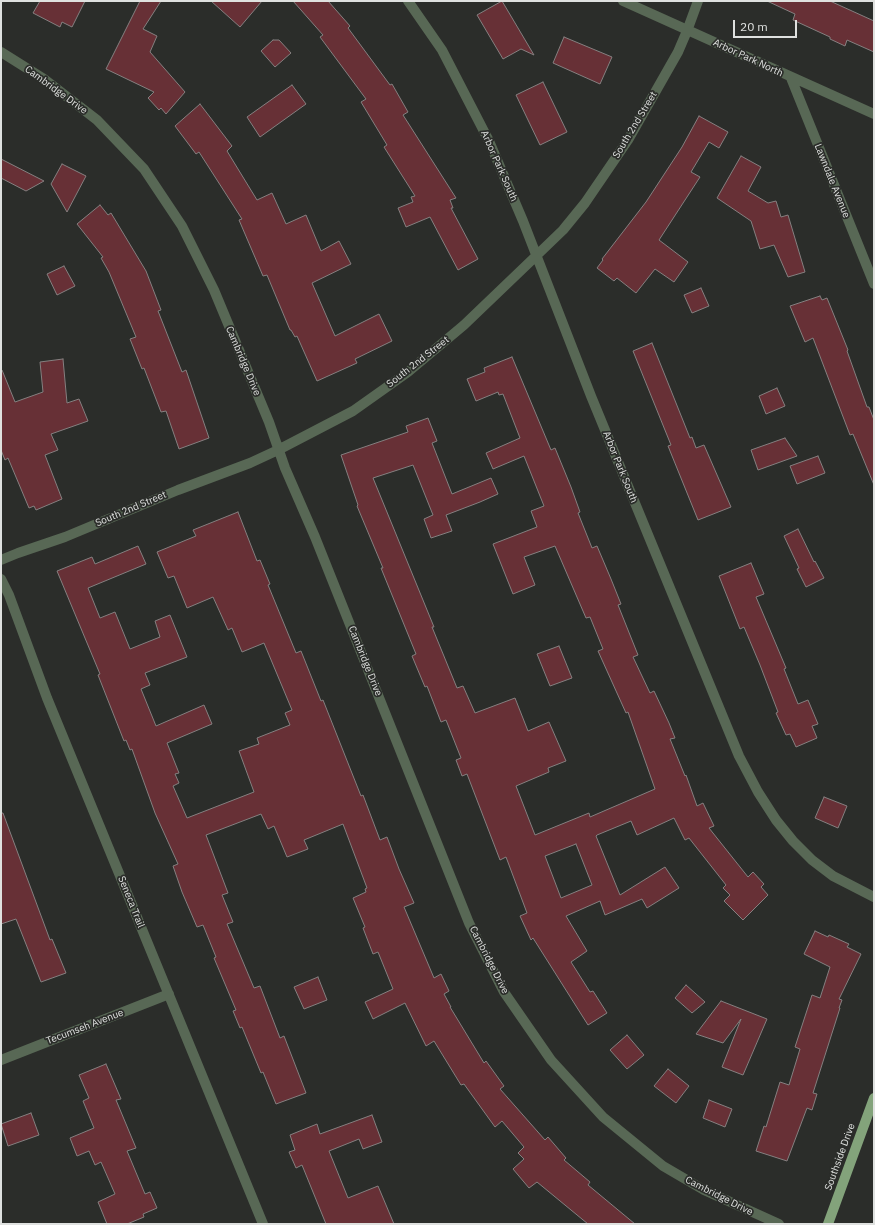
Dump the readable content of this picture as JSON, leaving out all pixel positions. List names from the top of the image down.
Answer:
{
  "streets": {
    "main road": ["Southside Drive"],
    "street": [
      "Arbor Park North",
      "Cambridge Drive",
      "South 2nd Street",
      "Arbor Park South",
      "Lawndale Avenue",
      "Seneca Trail",
      "Tecumseh Avenue"
    ]
  },
  "crossings": [
    ["Arbor Park North", "South 2nd Street"],
    ["Arbor Park North", "Lawndale Avenue"],
    ["Cambridge Drive", "South 2nd Street"],
    ["South 2nd Street", "Arbor Park South"],
    ["Seneca Trail", "Tecumseh Avenue"]
  ],
  "scale_bar": "20 m"
}
